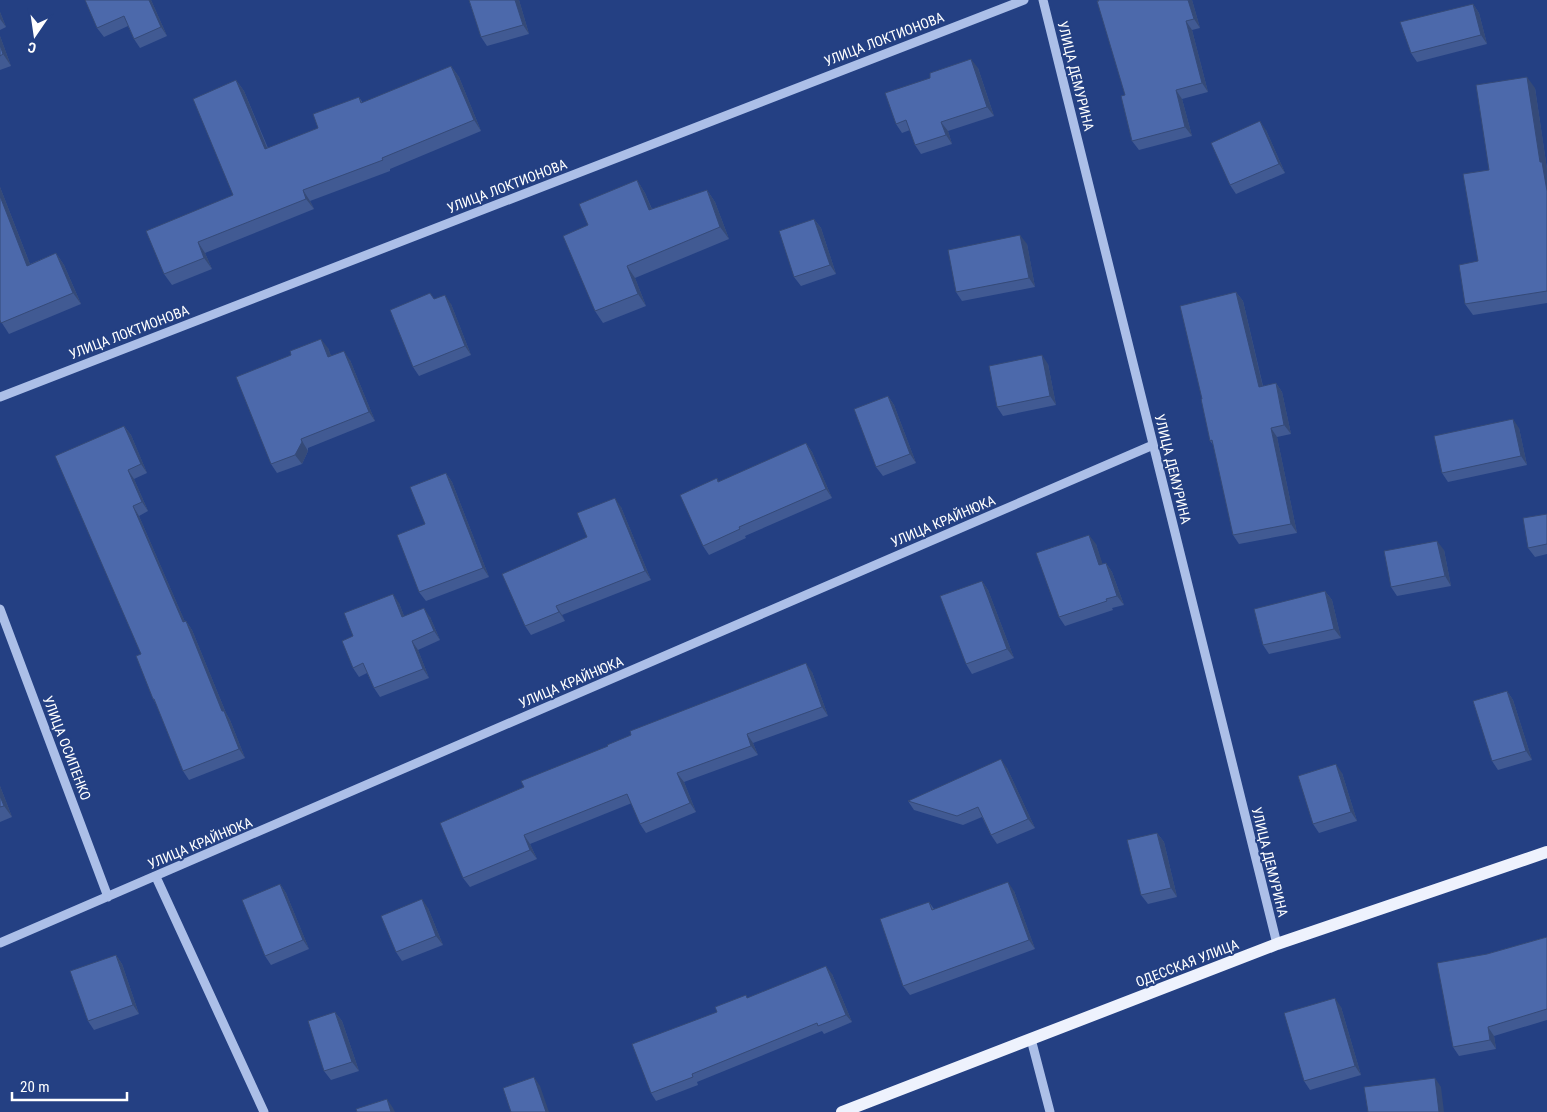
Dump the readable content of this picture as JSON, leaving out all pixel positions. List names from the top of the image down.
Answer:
{
  "streets": {
    "main road": ["ОДЕССКАЯ УЛИЦА"],
    "street": [
      "УЛИЦА ЛОКТИОНОВА",
      "УЛИЦА ДЕМУРИНА",
      "УЛИЦА КРАЙНЮКА",
      "УЛИЦА ОСИПЕНКО"
    ]
  },
  "crossings": [
    ["УЛИЦА ДЕМУРИНА", "УЛИЦА КРАЙНЮКА"],
    ["УЛИЦА ДЕМУРИНА", "ОДЕССКАЯ УЛИЦА"],
    ["УЛИЦА КРАЙНЮКА", "УЛИЦА ОСИПЕНКО"]
  ],
  "scale_bar": "20 m",
  "north": "bottom"
}
